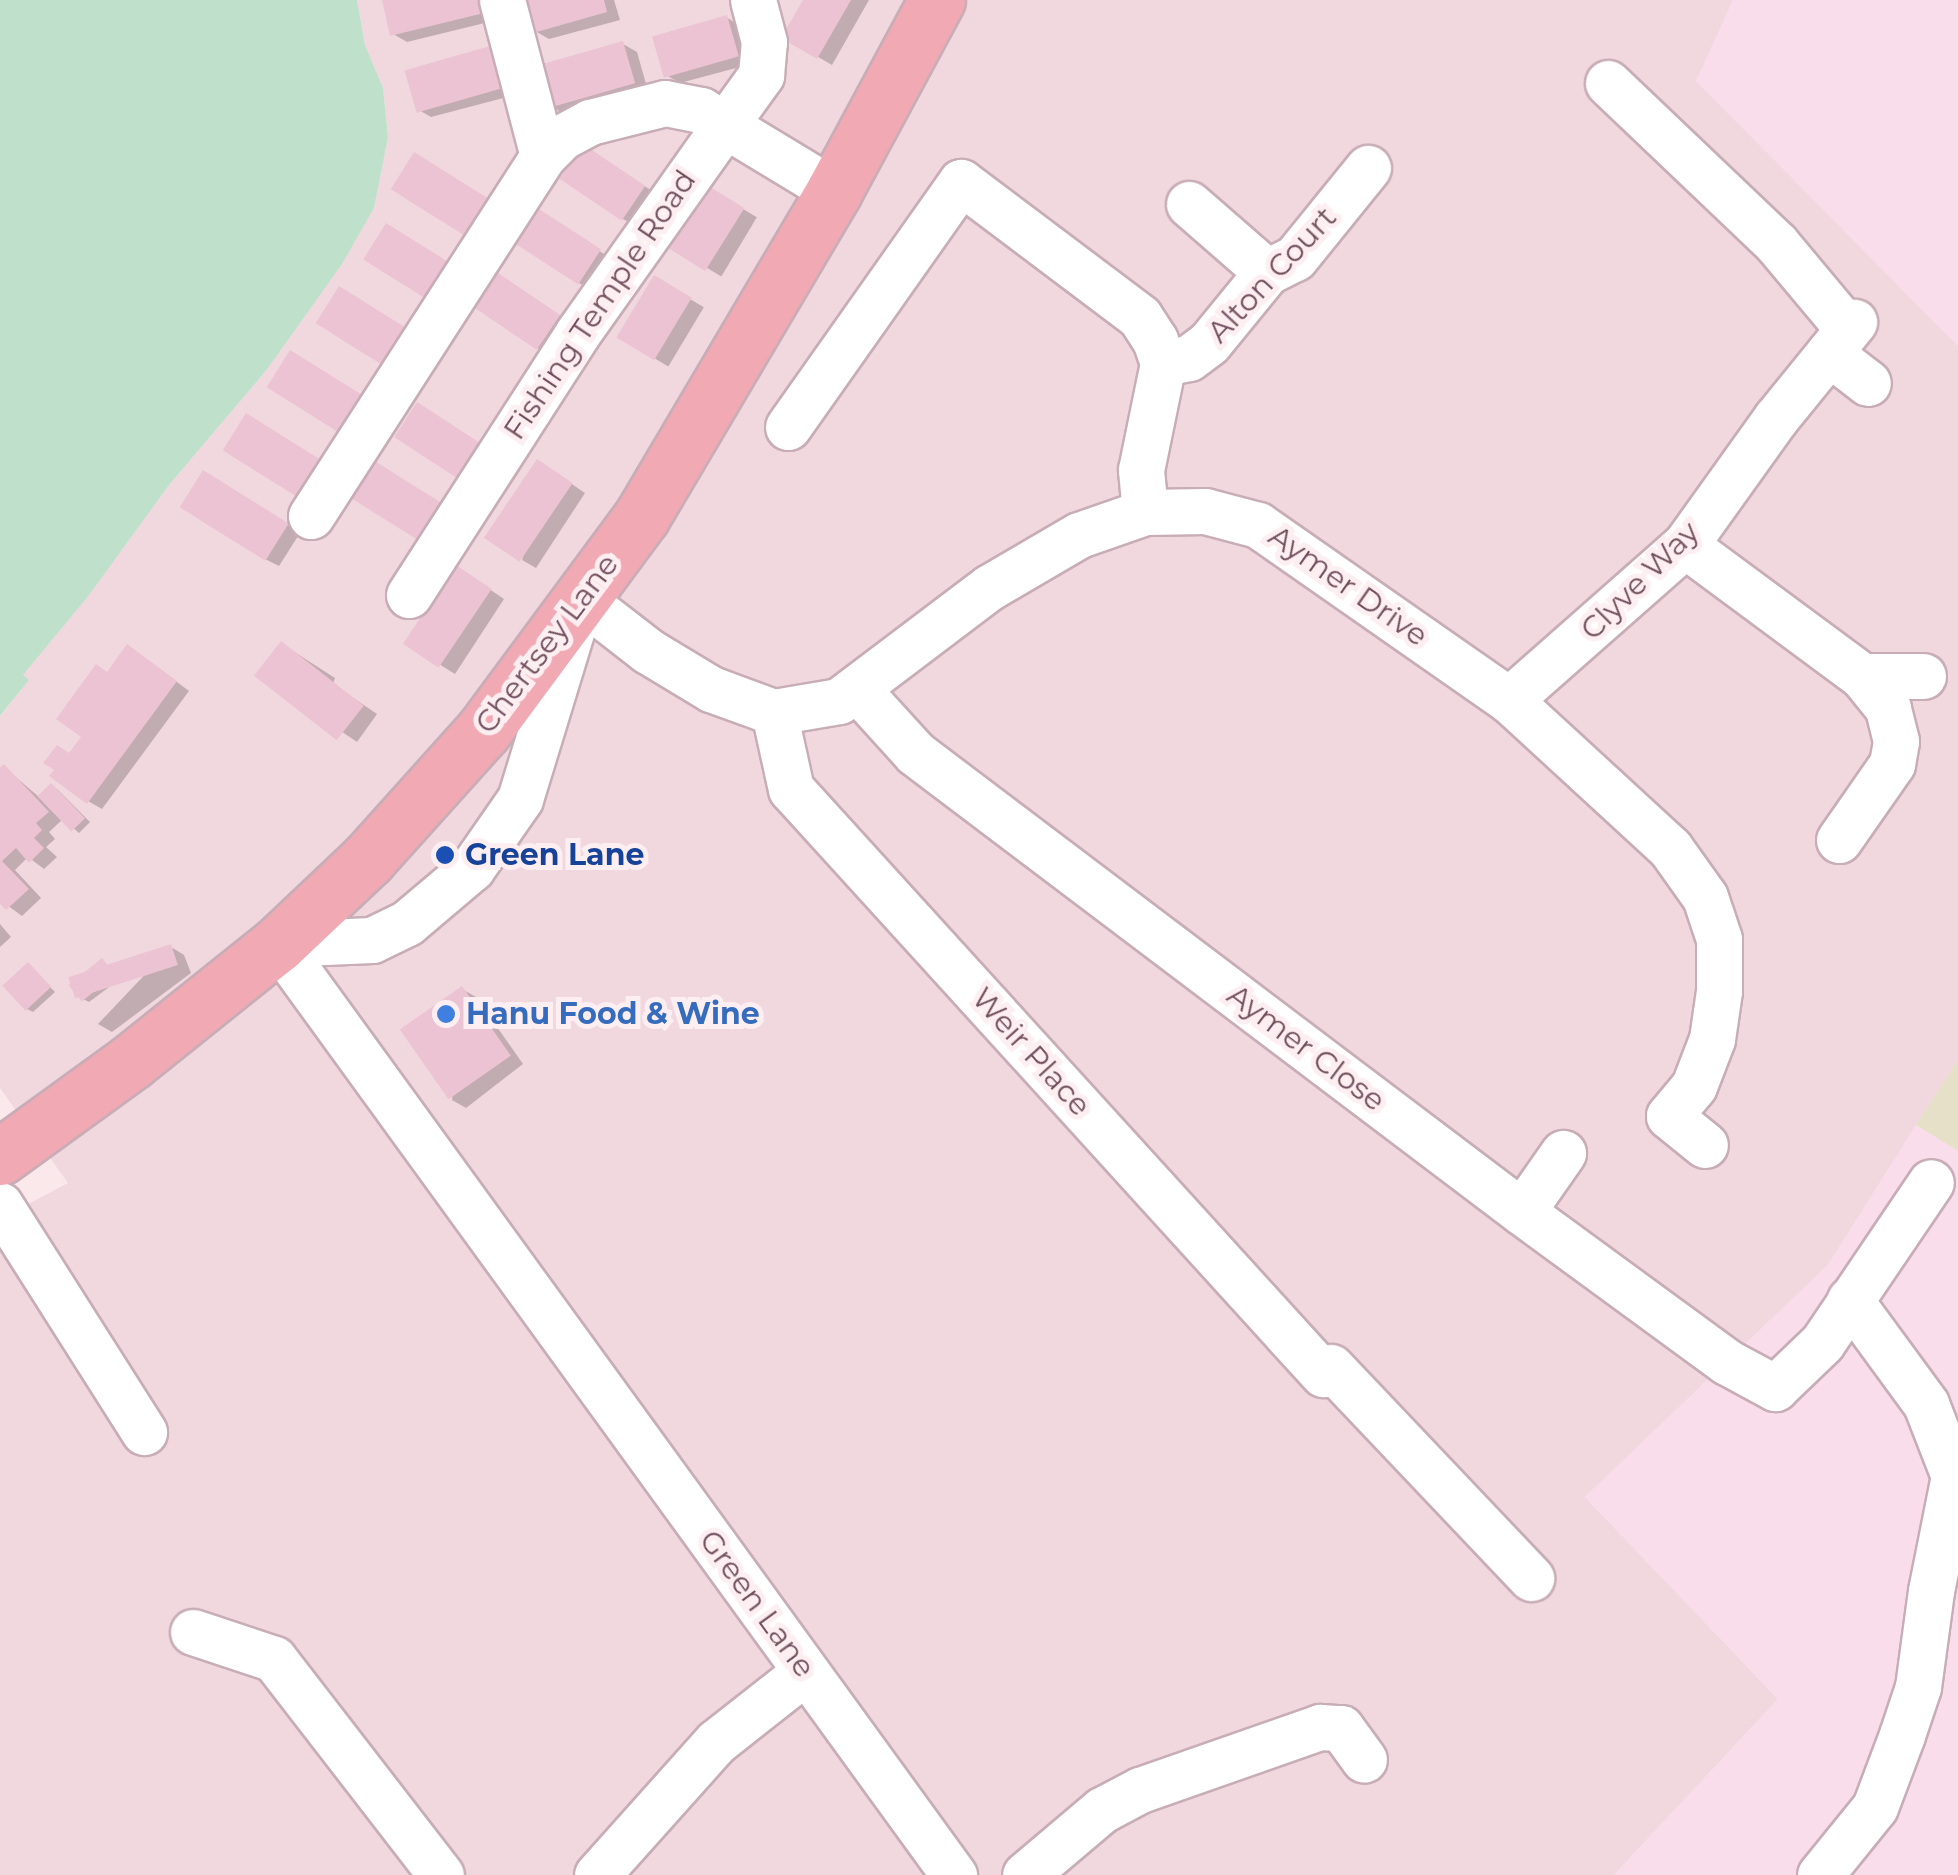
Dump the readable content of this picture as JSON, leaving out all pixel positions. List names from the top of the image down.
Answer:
{
  "streets": {
    "main road": ["Chertsey Lane"],
    "street": [
      "Alton Court",
      "Fishing Temple Road",
      "Clyve Way",
      "Aymer Drive",
      "Aymer Close",
      "Weir Place",
      "Green Lane"
    ]
  },
  "crossings": [
    ["Clyve Way", "Aymer Drive"],
    ["Aymer Drive", "Chertsey Lane"],
    ["Aymer Drive", "Aymer Close"],
    ["Aymer Drive", "Weir Place"],
    ["Chertsey Lane", "Green Lane"]
  ],
  "places": ["Green Lane", "Hanu Food & Wine"]
}
